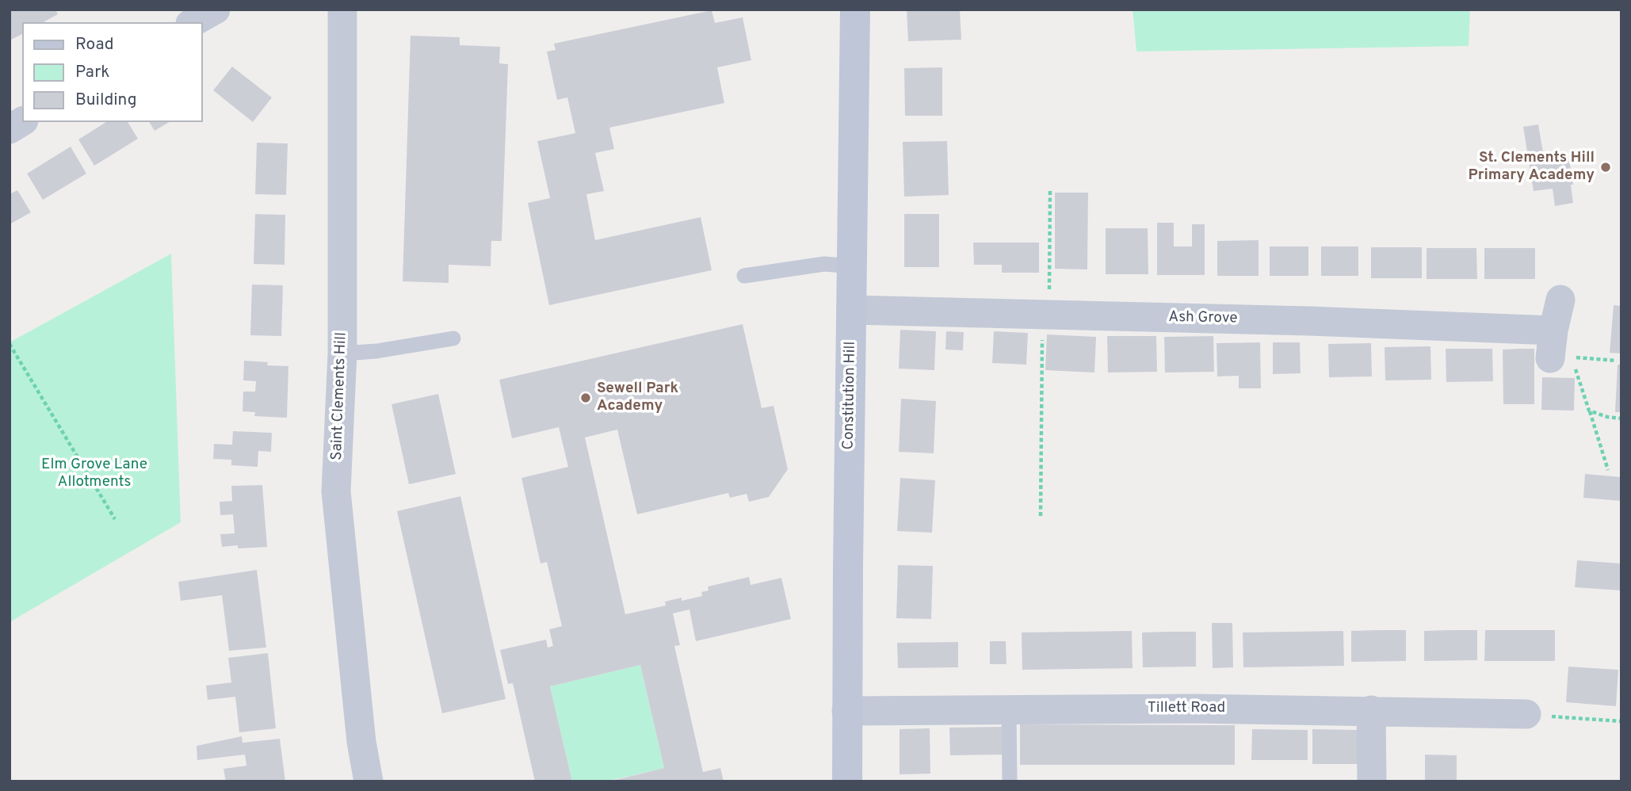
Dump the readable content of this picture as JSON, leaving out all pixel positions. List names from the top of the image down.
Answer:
{
  "streets": {
    "main road": ["Constitution Hill"],
    "street": ["Ash Grove", "Saint Clements Hill", "Tillett Road"]
  },
  "crossings": [
    ["Ash Grove", "Constitution Hill"],
    ["Constitution Hill", "Tillett Road"]
  ],
  "parks": ["Elm Grove Lane Allotments"],
  "places": ["St. Clements Hill Primary Academy", "Sewell Park Academy"],
  "legend": ["Road", "Park", "Building"]
}
